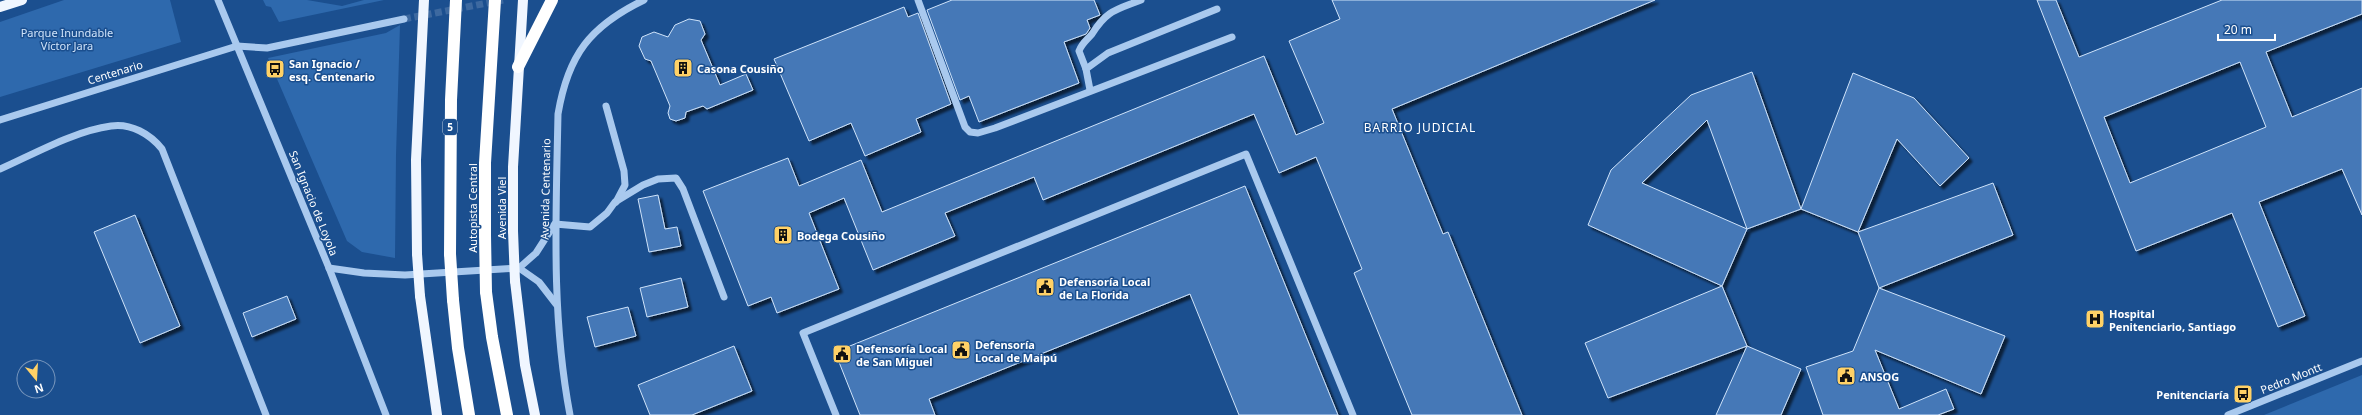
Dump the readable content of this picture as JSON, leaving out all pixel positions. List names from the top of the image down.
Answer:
{
  "streets": {
    "highway": ["5", "Autopista Central"],
    "main road": ["Avenida Viel"],
    "street": [
      "Centenario",
      "Avenida Centenario",
      "San Ignacio de Loyola",
      "Pedro Montt"
    ]
  },
  "crossings": [
    ["Centenario", "San Ignacio de Loyola"]
  ],
  "districts": ["BARRIO JUDICIAL"],
  "parks": ["Parque Inundable Víctor Jara"],
  "places": {
    "building": ["Casona Cousiño", "Bodega Cousiño"],
    "bus stop": ["San Ignacio / esq. Centenario", "Penitenciaría"],
    "public building": [
      "Defensoría Local de La Florida",
      "Defensoría Local de Maipú",
      "Defensoría Local de San Miguel",
      "ANSOG"
    ],
    "hospital": ["Hospital Penitenciario, Santiago"]
  },
  "scale_bar": "20 m",
  "north": "bottom"
}
